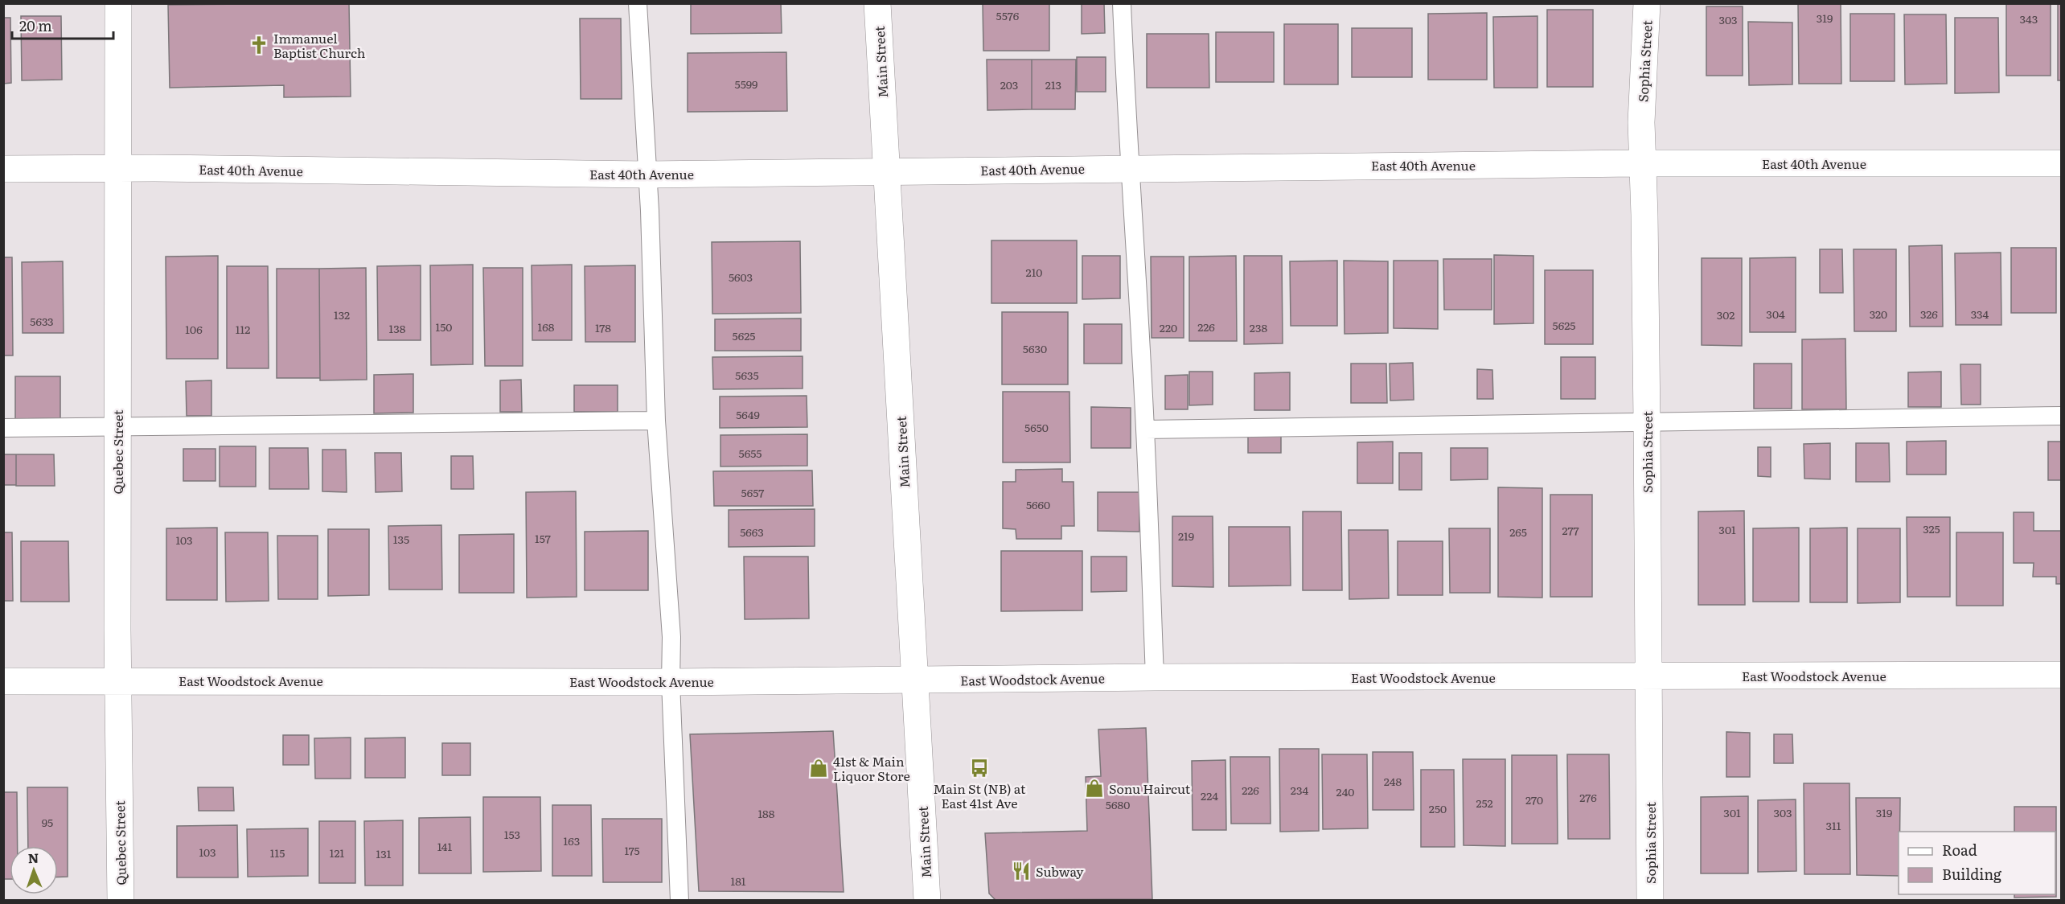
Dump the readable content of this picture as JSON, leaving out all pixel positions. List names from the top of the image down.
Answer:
{
  "streets": {
    "street": [
      "Sophia Street",
      "Main Street",
      "East 40th Avenue",
      "Quebec Street",
      "East Woodstock Avenue"
    ]
  },
  "crossings": [
    ["Sophia Street", "East 40th Avenue"],
    ["Sophia Street", "East Woodstock Avenue"],
    ["Main Street", "East 40th Avenue"],
    ["Main Street", "East Woodstock Avenue"],
    ["East 40th Avenue", "Quebec Street"],
    ["Quebec Street", "East Woodstock Avenue"]
  ],
  "places": {
    "church": ["Immanuel Baptist Church"],
    "shop": ["41st & Main Liquor Store", "Sonu Haircut"],
    "bus stop": ["Main St (NB) at East 41st Ave"],
    "restaurant": ["Subway"]
  },
  "house_numbers": [
    "5576",
    "319",
    "343",
    "303",
    "5599",
    "203",
    "213",
    "210",
    "5603",
    "304",
    "320",
    "326",
    "334",
    "132",
    "302",
    "5633",
    "5625",
    "150",
    "168",
    "226",
    "178",
    "220",
    "238",
    "138",
    "106",
    "112",
    "5625",
    "5630",
    "5635",
    "5649",
    "5650",
    "5655",
    "5657",
    "5660",
    "325",
    "301",
    "277",
    "5663",
    "265",
    "219",
    "157",
    "135",
    "103",
    "248",
    "226",
    "234",
    "240",
    "224",
    "276",
    "270",
    "252",
    "5680",
    "250",
    "301",
    "303",
    "319",
    "188",
    "95",
    "311",
    "153",
    "163",
    "141",
    "175",
    "103",
    "115",
    "121",
    "131",
    "181"
  ],
  "legend": ["Road", "Building"],
  "scale_bar": "20 m",
  "north": "top"
}
